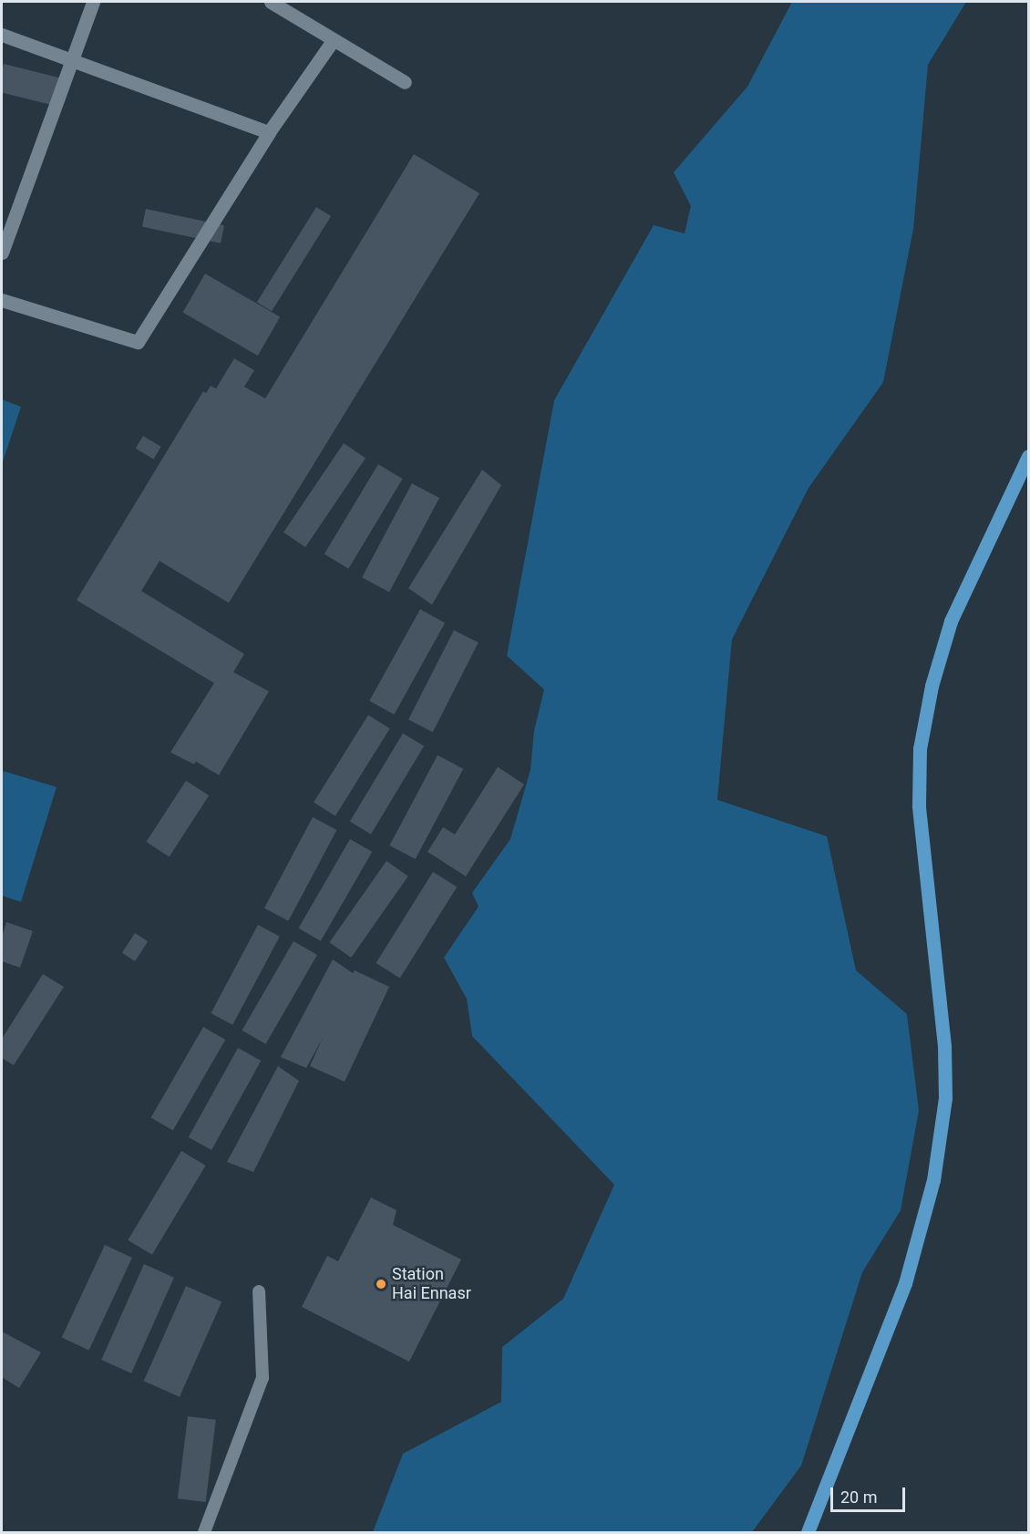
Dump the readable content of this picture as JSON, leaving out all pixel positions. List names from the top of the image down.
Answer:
{
  "places": ["Station Hai Ennasr"],
  "scale_bar": "20 m"
}
